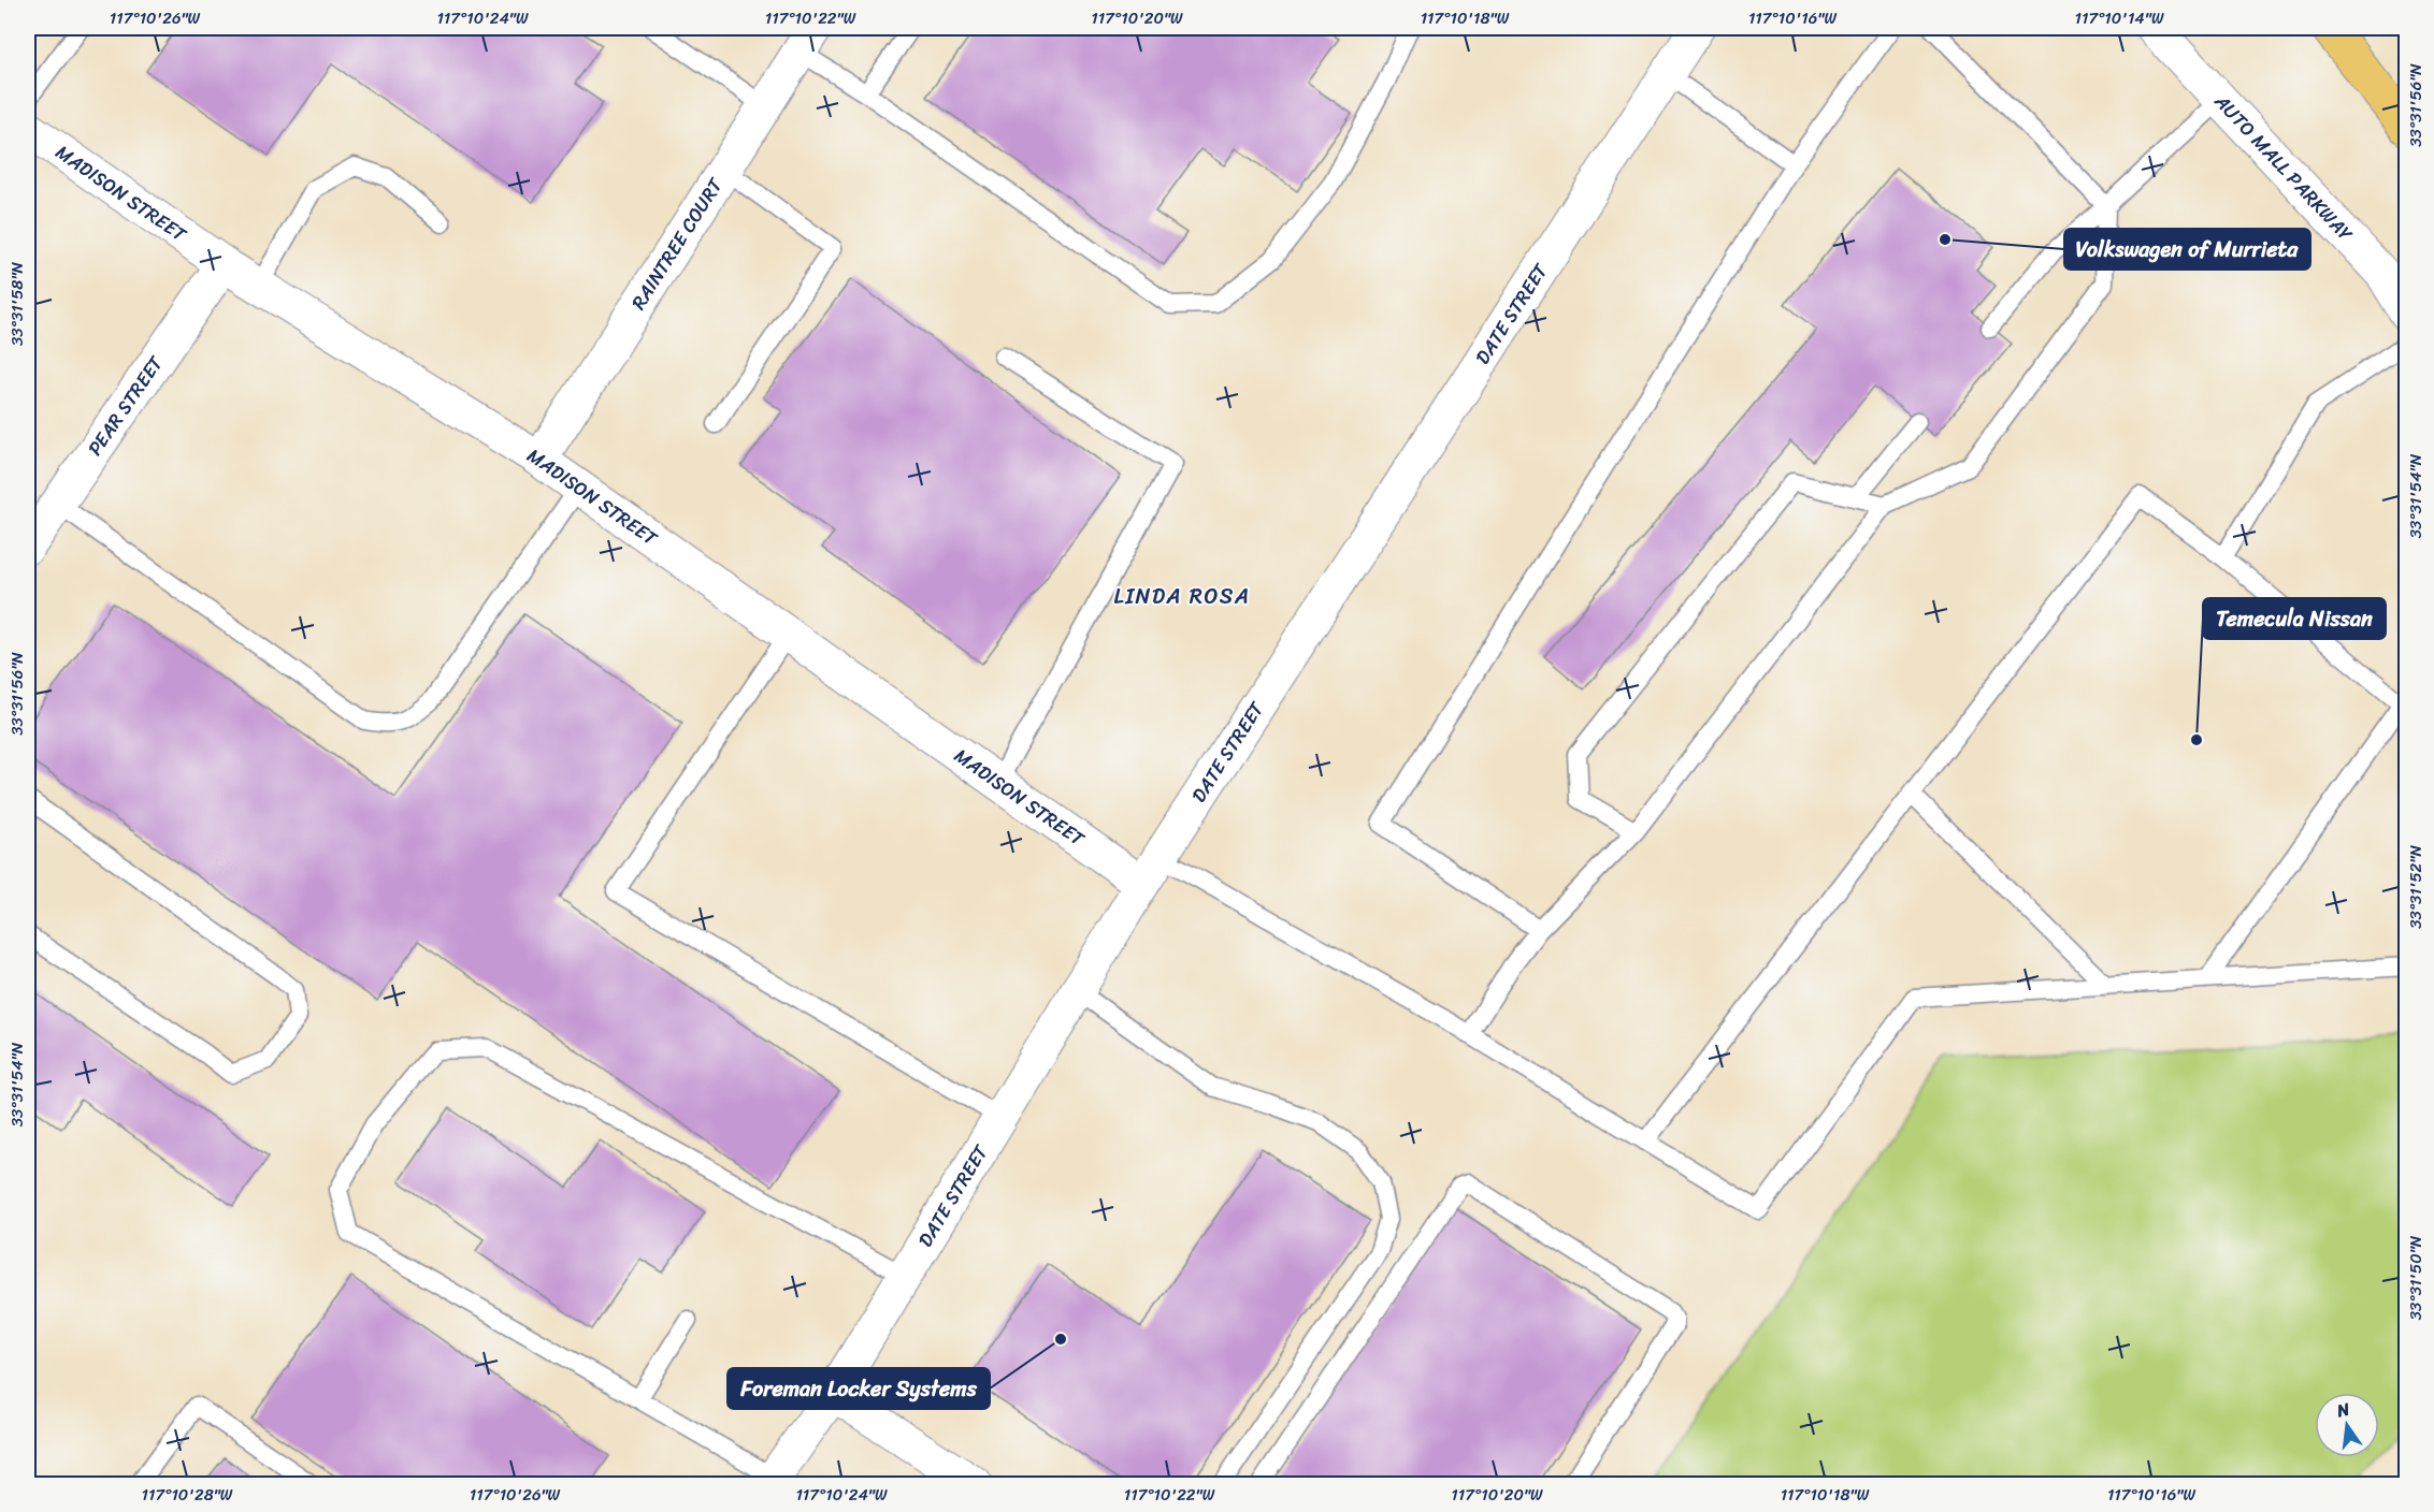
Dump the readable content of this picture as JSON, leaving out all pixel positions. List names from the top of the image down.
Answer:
{
  "streets": {
    "street": [
      "AUTO MALL PARKWAY",
      "MADISON STREET",
      "RAINTREE COURT",
      "DATE STREET",
      "PEAR STREET"
    ]
  },
  "crossings": [
    ["MADISON STREET", "RAINTREE COURT"],
    ["MADISON STREET", "DATE STREET"],
    ["MADISON STREET", "PEAR STREET"]
  ],
  "districts": ["LINDA ROSA"],
  "places": ["Volkswagen of Murrieta", "Temecula Nissan", "Foreman Locker Systems"],
  "north": "top",
  "coordinates": [
    "117°10'26\"W",
    "117°10'24\"W",
    "117°10'22\"W",
    "117°10'20\"W",
    "117°10'18\"W",
    "117°10'16\"W",
    "117°10'14\"W",
    "33°31'56\"N",
    "33°31'58\"N",
    "33°31'54\"N",
    "33°31'52\"N",
    "33°31'50\"N",
    "117°10'28\"W"
  ]
}
